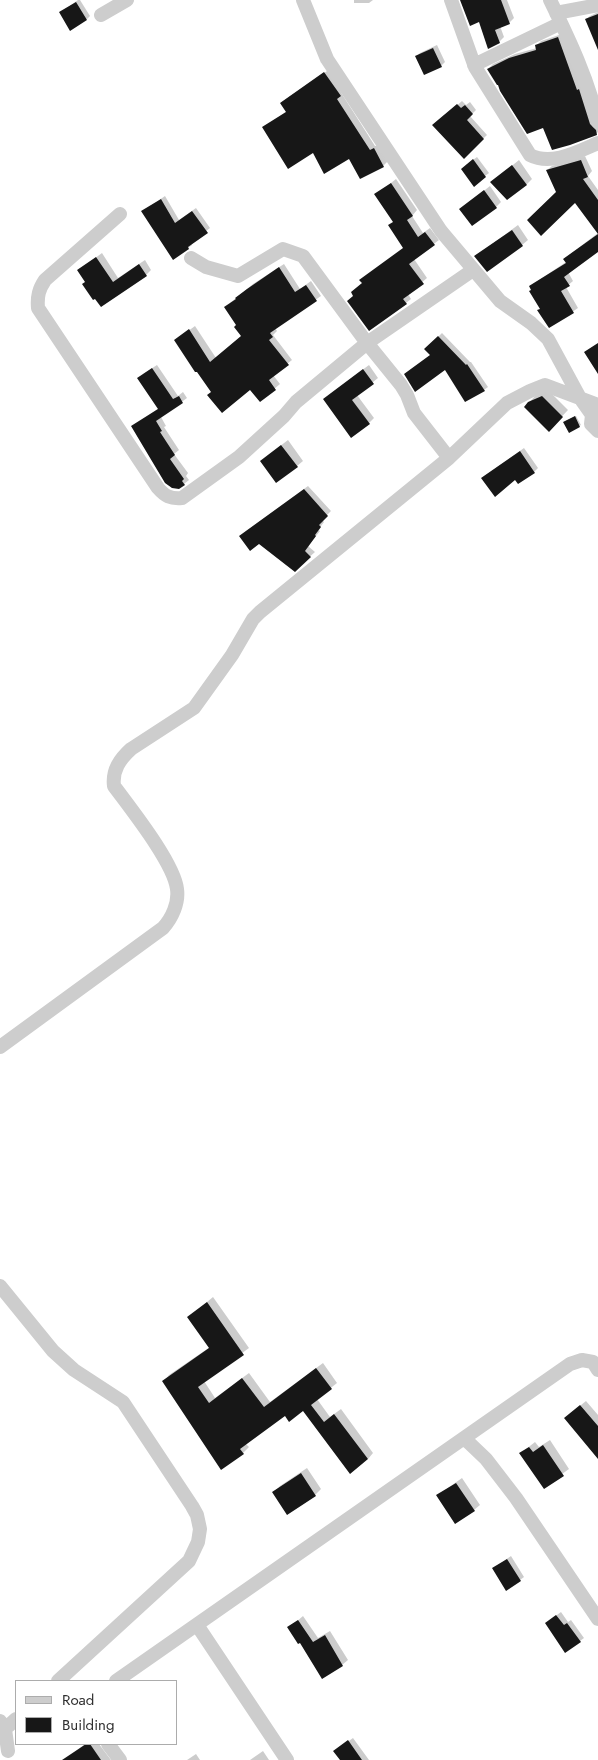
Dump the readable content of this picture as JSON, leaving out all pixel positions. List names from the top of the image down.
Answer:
{
  "legend": ["Road", "Building"]
}
